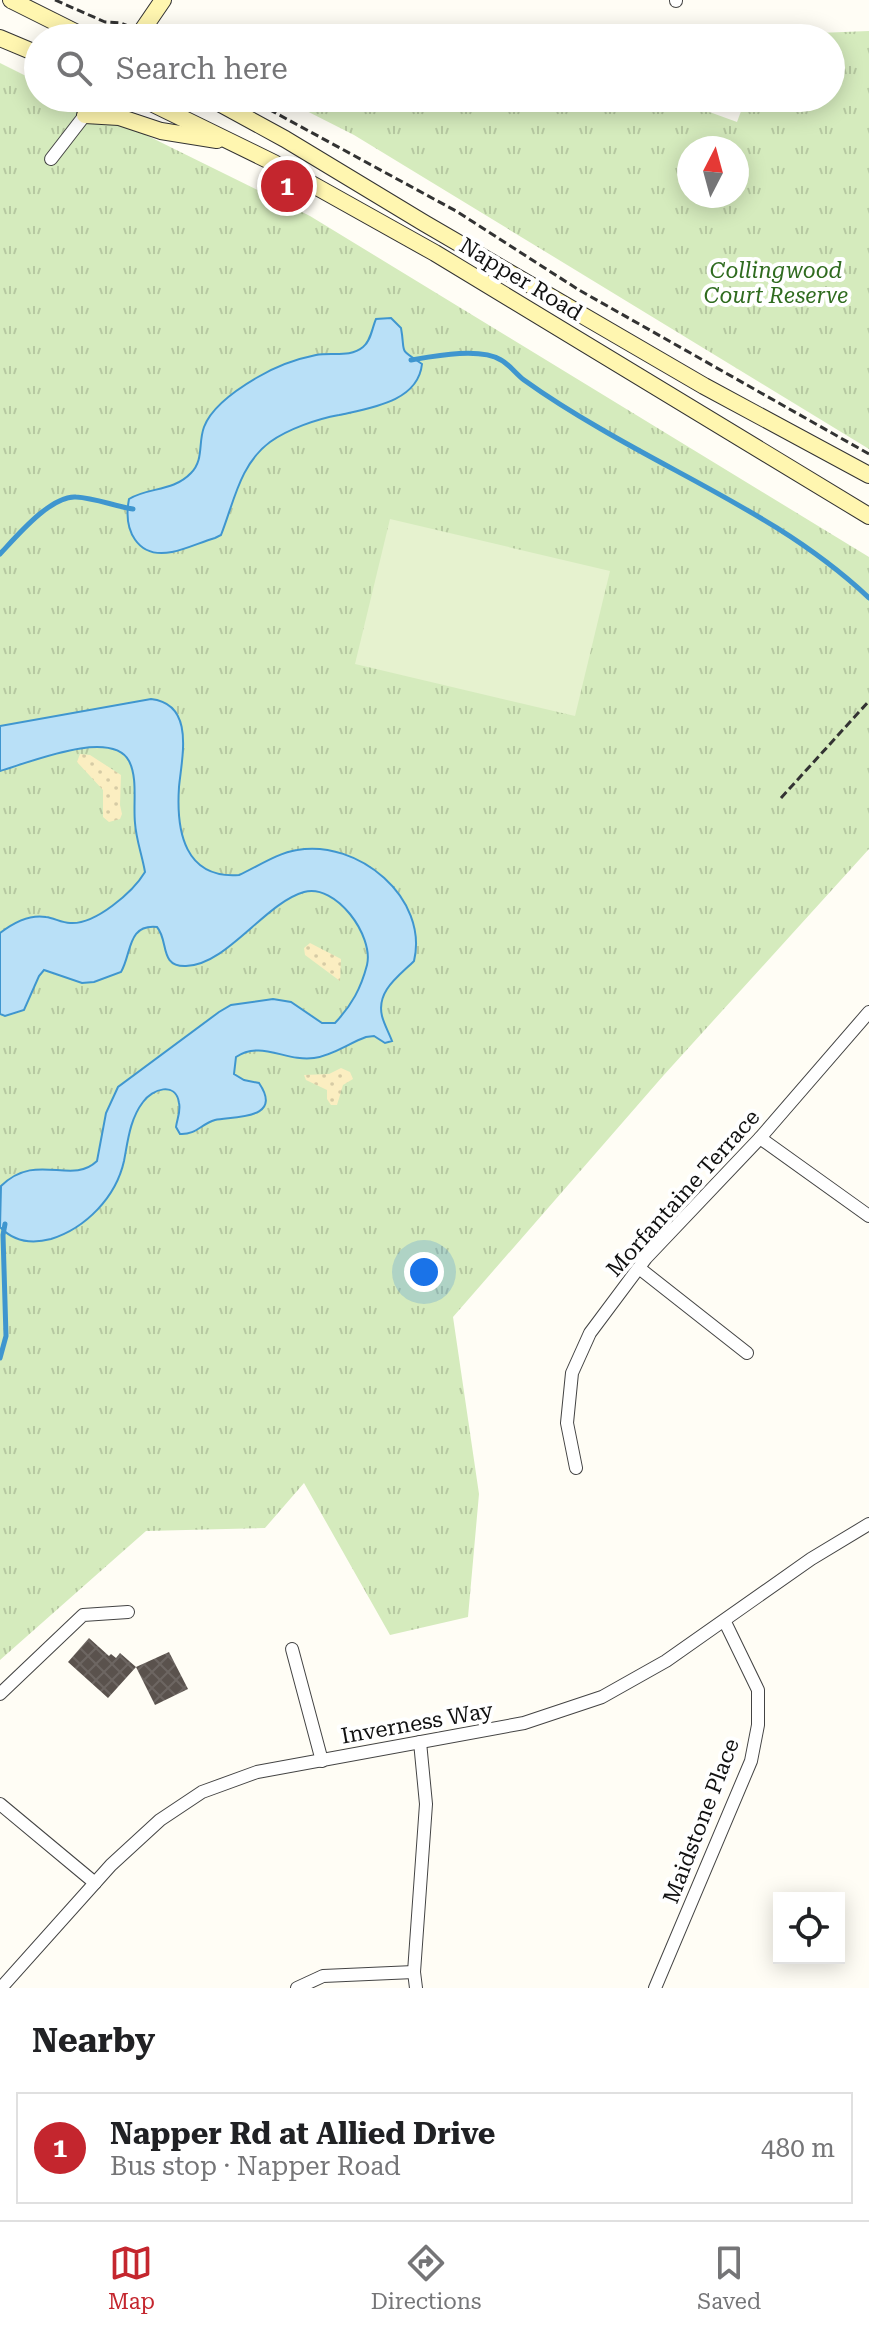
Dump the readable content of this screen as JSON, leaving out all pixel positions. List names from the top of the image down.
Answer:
{
  "streets": {
    "main road": ["Napper Road"],
    "street": ["Morfantaine Terrace", "Inverness Way", "Maidstone Place"]
  },
  "crossings": [
    ["Inverness Way", "Maidstone Place"]
  ],
  "parks": ["Collingwood Court Reserve"],
  "north": "top",
  "page": {
    "search": "Search here",
    "pins": "1",
    "heading": "Nearby",
    "list": [
      {
        "mark": "1",
        "name": "Napper Rd at Allied Drive",
        "note": "Bus stop · Napper Road",
        "value": "480 m"
      }
    ],
    "nav": ["Map", "Directions", "Saved"]
  }
}
